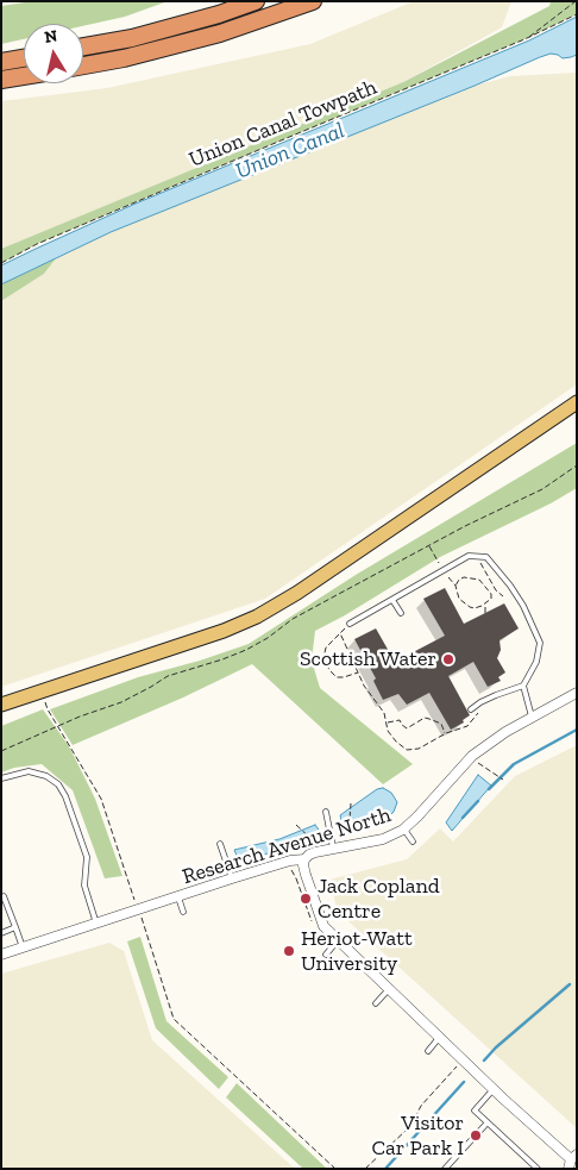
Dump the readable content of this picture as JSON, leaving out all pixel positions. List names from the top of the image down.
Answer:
{
  "streets": {
    "street": ["Research Avenue North"],
    "path": ["Union Canal Towpath"]
  },
  "water": ["Union Canal"],
  "places": [
    "Scottish Water",
    "Jack Copland Centre",
    "Heriot-Watt University",
    "Visitor Car Park I"
  ],
  "north": "top"
}
